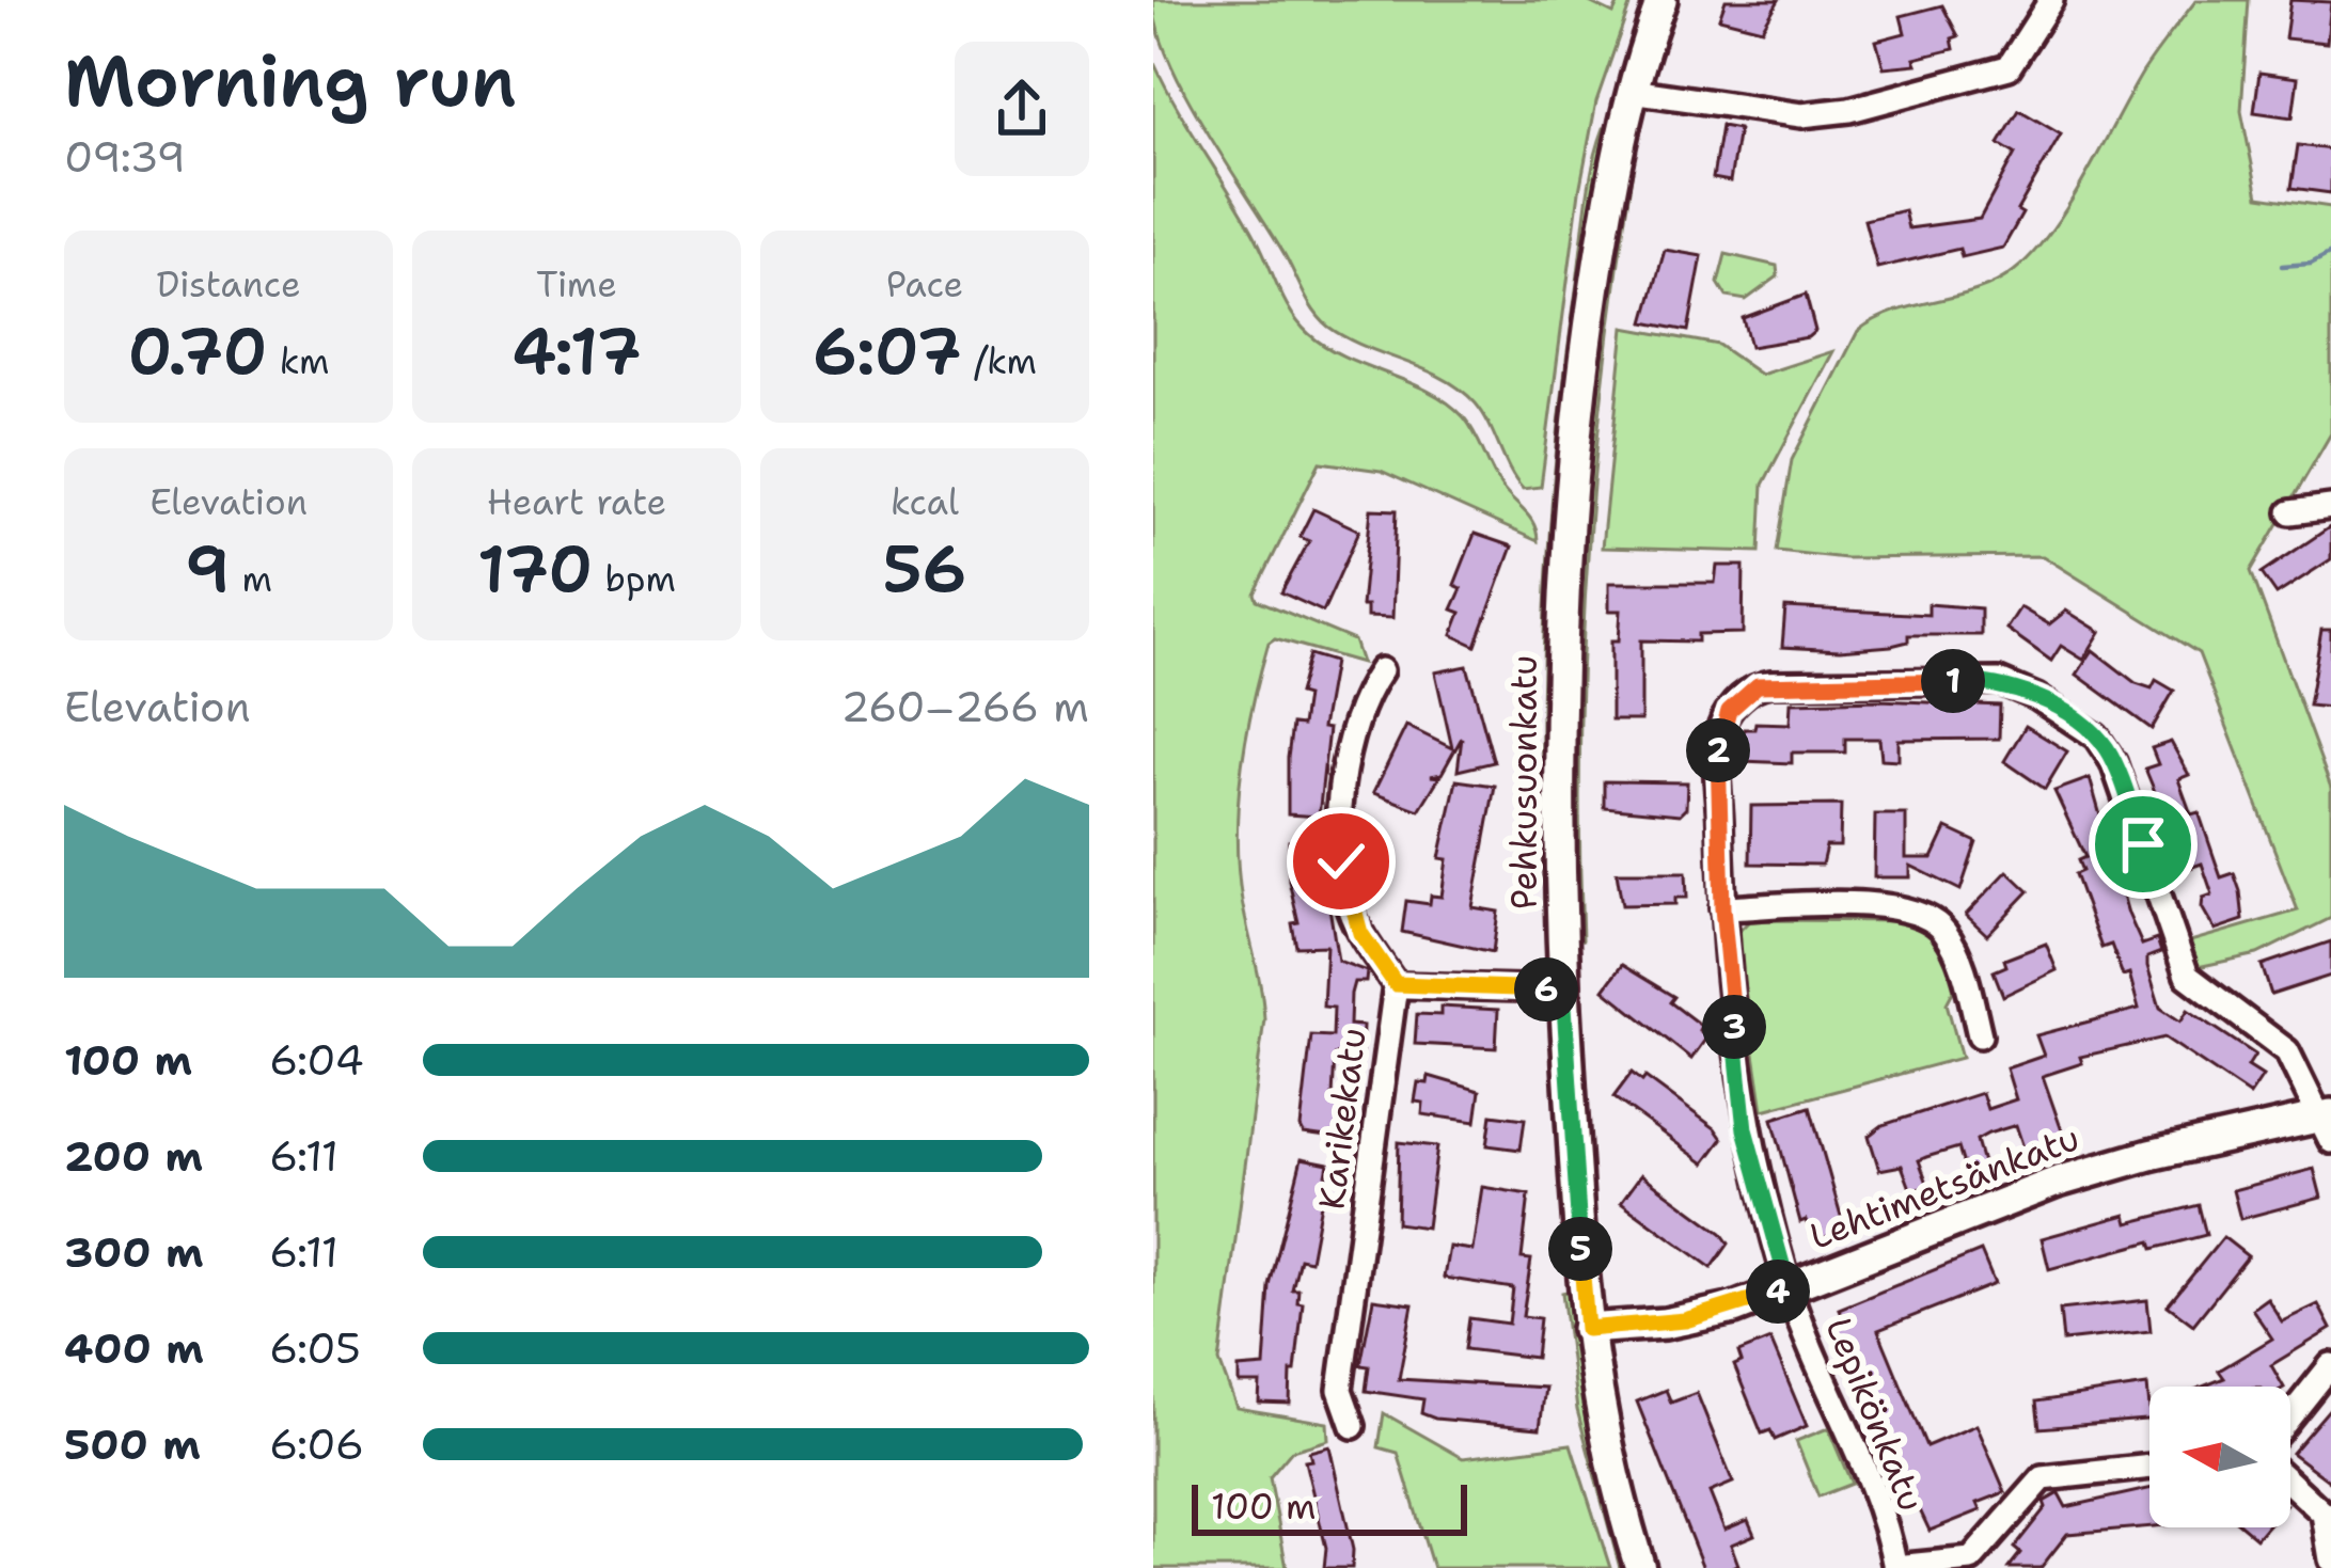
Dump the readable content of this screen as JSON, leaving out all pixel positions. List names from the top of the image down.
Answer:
{
  "streets": {
    "main road": ["Pehkusuonkatu", "Lehtimetsänkatu"],
    "street": ["Karikekatu", "Lepikönkatu"]
  },
  "crossings": [
    ["Pehkusuonkatu", "Karikekatu"],
    ["Pehkusuonkatu", "Lehtimetsänkatu"],
    ["Lehtimetsänkatu", "Lepikönkatu"]
  ],
  "scale_bar": "100 m",
  "north": "left",
  "page": {
    "heading": ["Morning run", "09:39"],
    "stats": [
      ["Distance", "0.70 km"],
      ["Time", "4:17"],
      ["Pace", "6:07 /km"],
      ["Elevation", "9 m"],
      ["Heart rate", "170 bpm"],
      ["kcal", "56"]
    ],
    "pins": [
      "1",
      "2",
      "6",
      "3",
      "5",
      "4"
    ],
    "chart": ["Elevation", "260–266 m"],
    "list": [
      {
        "name": "100 m",
        "note": "6:04"
      },
      {
        "name": "200 m",
        "note": "6:11"
      },
      {
        "name": "300 m",
        "note": "6:11"
      },
      {
        "name": "400 m",
        "note": "6:05"
      },
      {
        "name": "500 m",
        "note": "6:06"
      }
    ],
    "scale": "100 m"
  }
}
